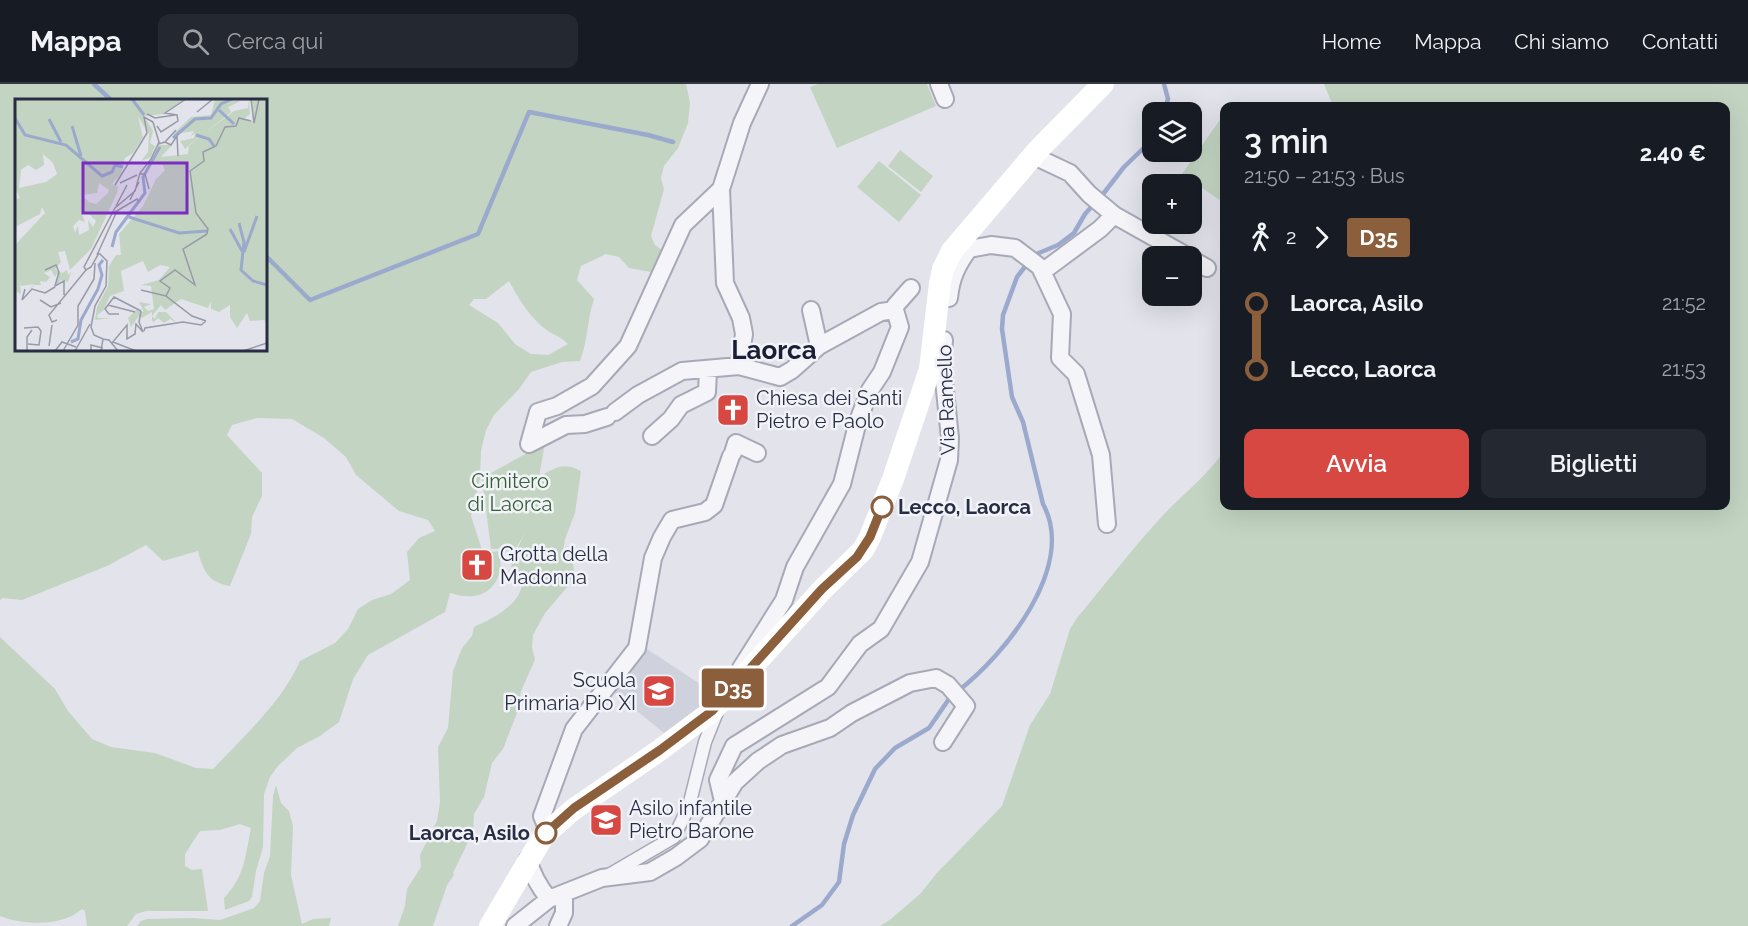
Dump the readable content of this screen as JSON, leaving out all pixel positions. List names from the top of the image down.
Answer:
{
  "streets": {
    "street": ["Via Ramello"]
  },
  "districts": ["Laorca"],
  "parks": ["Cimitero di Laorca"],
  "places": {
    "church": ["Chiesa dei Santi Pietro e Paolo", "Grotta della Madonna"],
    "other": ["Lecco, Laorca", "Laorca, Asilo"],
    "school or university": ["Scuola Primaria Pio XI", "Asilo infantile Pietro Barone"]
  },
  "lines": ["bus line D35"],
  "page": {
    "header": "Mappa",
    "search": "Cerca qui",
    "nav": [
      "Home",
      "Mappa",
      "Chi siamo",
      "Contatti"
    ],
    "on_map": "D35",
    "map_buttons": ["+", "−"],
    "heading": ["3 min", "21:50 – 21:53 · Bus", "2.40 €"],
    "legs": ["2", "D35"],
    "list": [
      {
        "name": "Laorca, Asilo",
        "value": "21:52"
      },
      {
        "name": "Lecco, Laorca",
        "value": "21:53"
      }
    ],
    "buttons": ["Avvia", "Biglietti"]
  }
}
